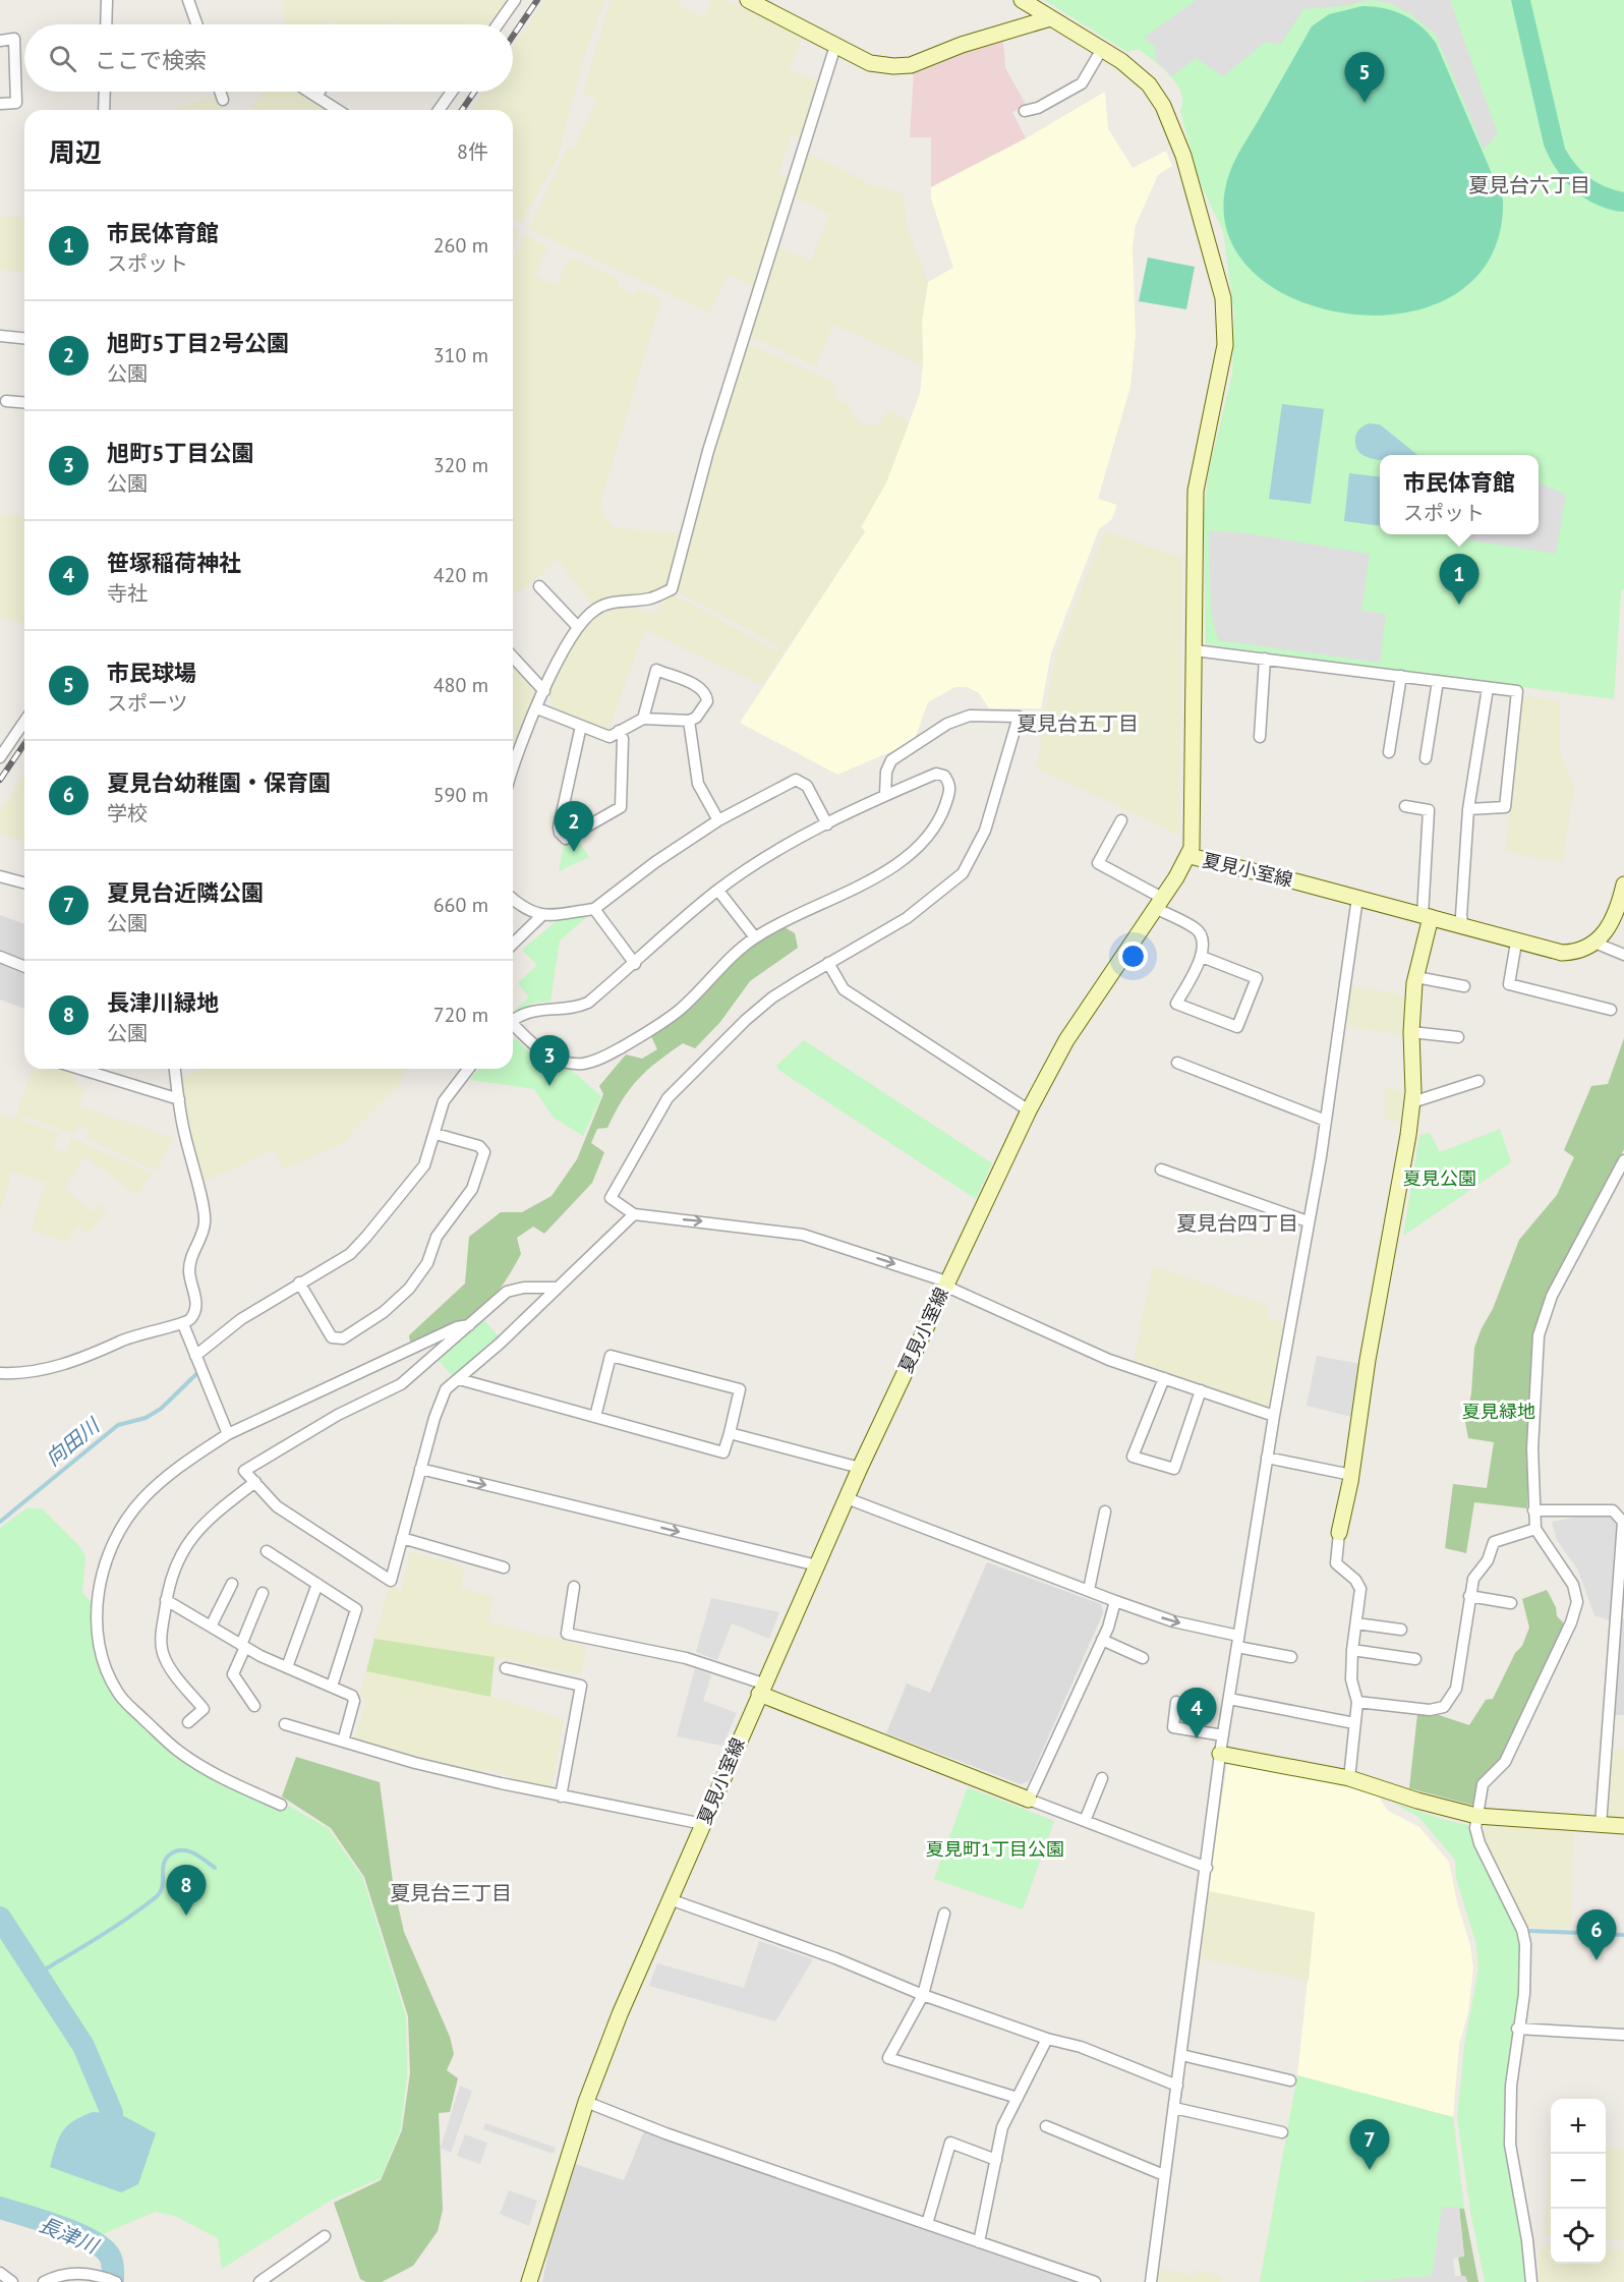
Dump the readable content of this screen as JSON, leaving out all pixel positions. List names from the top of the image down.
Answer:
{
  "streets": {
    "street": ["夏見小室線"]
  },
  "districts": [
    "夏見台六丁目",
    "夏見台五丁目",
    "夏見台四丁目",
    "夏見台三丁目"
  ],
  "water": ["向田川", "長津川"],
  "parks": ["夏見公園", "夏見緑地", "夏見町1丁目公園"],
  "page": {
    "search": "ここで検索",
    "pins": [
      "5",
      "1",
      "2",
      "3",
      "4",
      "8",
      "6",
      "7"
    ],
    "heading": ["周辺", "8件"],
    "list": [
      {
        "mark": "1",
        "name": "市民体育館",
        "note": "スポット",
        "value": "260 m"
      },
      {
        "mark": "2",
        "name": "旭町5丁目2号公園",
        "note": "公園",
        "value": "310 m"
      },
      {
        "mark": "3",
        "name": "旭町5丁目公園",
        "note": "公園",
        "value": "320 m"
      },
      {
        "mark": "4",
        "name": "笹塚稲荷神社",
        "note": "寺社",
        "value": "420 m"
      },
      {
        "mark": "5",
        "name": "市民球場",
        "note": "スポーツ",
        "value": "480 m"
      },
      {
        "mark": "6",
        "name": "夏見台幼稚園・保育園",
        "note": "学校",
        "value": "590 m"
      },
      {
        "mark": "7",
        "name": "夏見台近隣公園",
        "note": "公園",
        "value": "660 m"
      },
      {
        "mark": "8",
        "name": "長津川緑地",
        "note": "公園",
        "value": "720 m"
      }
    ],
    "popup": ["市民体育館", "スポット"],
    "map_buttons": ["+", "−"]
  }
}
